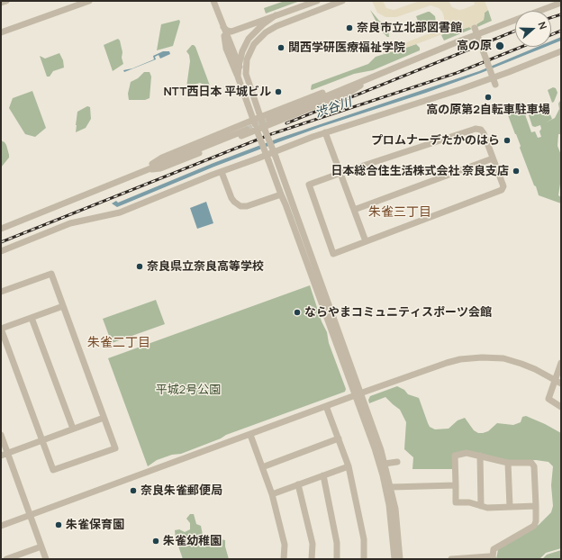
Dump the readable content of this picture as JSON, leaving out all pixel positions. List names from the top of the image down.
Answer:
{
  "districts": ["朱雀三丁目", "朱雀二丁目"],
  "water": ["渋谷川"],
  "parks": ["平城2号公園"],
  "places": [
    "奈良市立北部図書館",
    "高の原",
    "関西学研医療福祉学院",
    "NTT西日本 平城ビル",
    "高の原第2自転車駐車場",
    "プロムナーデたかのはら",
    "日本総合住生活株式会社 奈良支店",
    "奈良県立奈良高等学校",
    "ならやまコミュニティスポーツ会館",
    "奈良朱雀郵便局",
    "朱雀保育園",
    "朱雀幼稚園"
  ],
  "north": "right"
}
